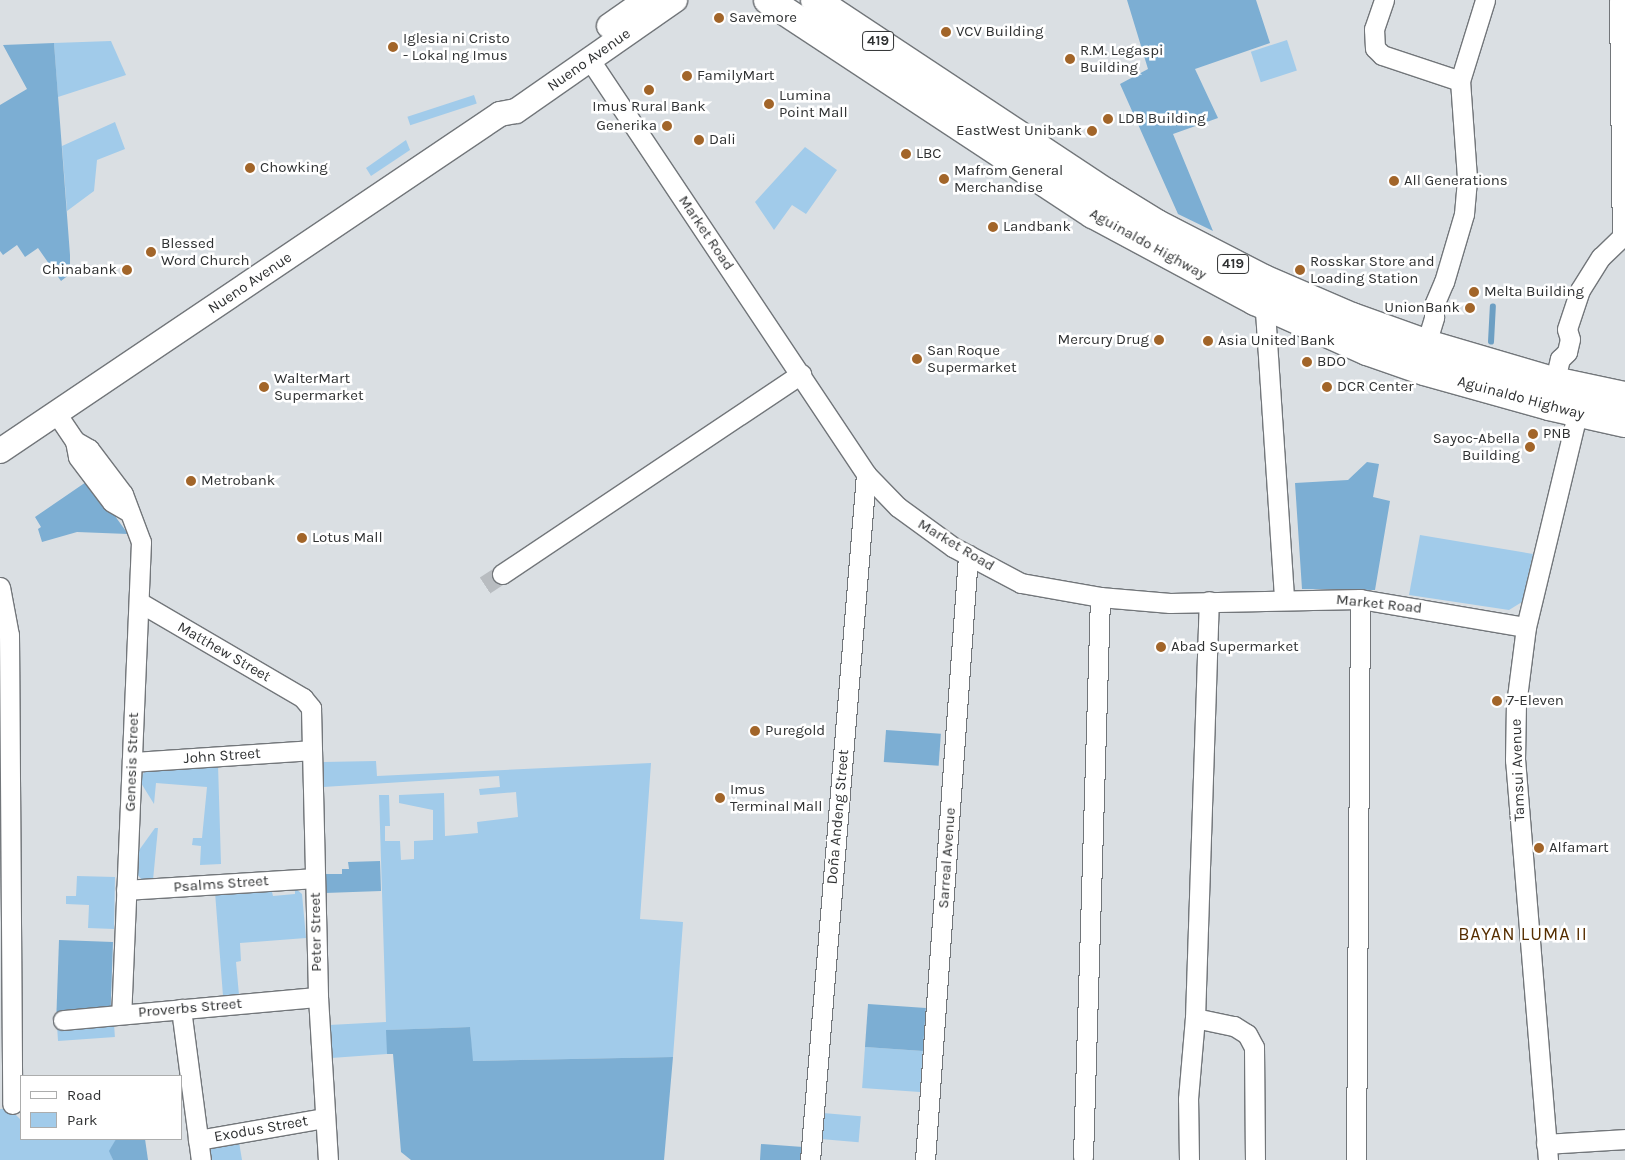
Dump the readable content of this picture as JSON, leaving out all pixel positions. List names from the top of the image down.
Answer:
{
  "streets": {
    "highway": ["419", "Aguinaldo Highway"],
    "main road": ["Nueno Avenue"],
    "street": [
      "Market Road",
      "Matthew Street",
      "John Street",
      "Genesis Street",
      "Tamsui Avenue",
      "Doña Andeng Street",
      "Sarreal Avenue",
      "Psalms Street",
      "Peter Street",
      "Proverbs Street",
      "Exodus Street"
    ]
  },
  "crossings": [
    ["Nueno Avenue", "Market Road"],
    ["Nueno Avenue", "Genesis Street"],
    ["Market Road", "Tamsui Avenue"],
    ["Market Road", "Doña Andeng Street"],
    ["Market Road", "Sarreal Avenue"],
    ["Aguinaldo Highway", "Tamsui Avenue"],
    ["Matthew Street", "Genesis Street"],
    ["Matthew Street", "Peter Street"],
    ["John Street", "Genesis Street"],
    ["John Street", "Peter Street"],
    ["Genesis Street", "Psalms Street"],
    ["Genesis Street", "Proverbs Street"],
    ["Psalms Street", "Peter Street"],
    ["Peter Street", "Proverbs Street"],
    ["Peter Street", "Exodus Street"]
  ],
  "districts": ["BAYAN LUMA II"],
  "places": [
    "Savemore",
    "VCV Building",
    "Iglesia ni Cristo - Lokal ng Imus",
    "R.M. Legaspi Building",
    "FamilyMart",
    "Imus Rural Bank",
    "Lumina Point Mall",
    "LDB Building",
    "Generika",
    "EastWest Unibank",
    "Dali",
    "LBC",
    "Chowking",
    "Mafrom General Merchandise",
    "All Generations",
    "Landbank",
    "Blessed Word Church",
    "Chinabank",
    "Rosskar Store and Loading Station",
    "Melta Building",
    "UnionBank",
    "Mercury Drug",
    "Asia United Bank",
    "San Roque Supermarket",
    "BDO",
    "WalterMart Supermarket",
    "DCR Center",
    "PNB",
    "Sayoc-Abella Building",
    "Metrobank",
    "Lotus Mall",
    "Abad Supermarket",
    "7-Eleven",
    "Puregold",
    "Imus Terminal Mall",
    "Alfamart"
  ],
  "legend": ["Road", "Park"]
}
